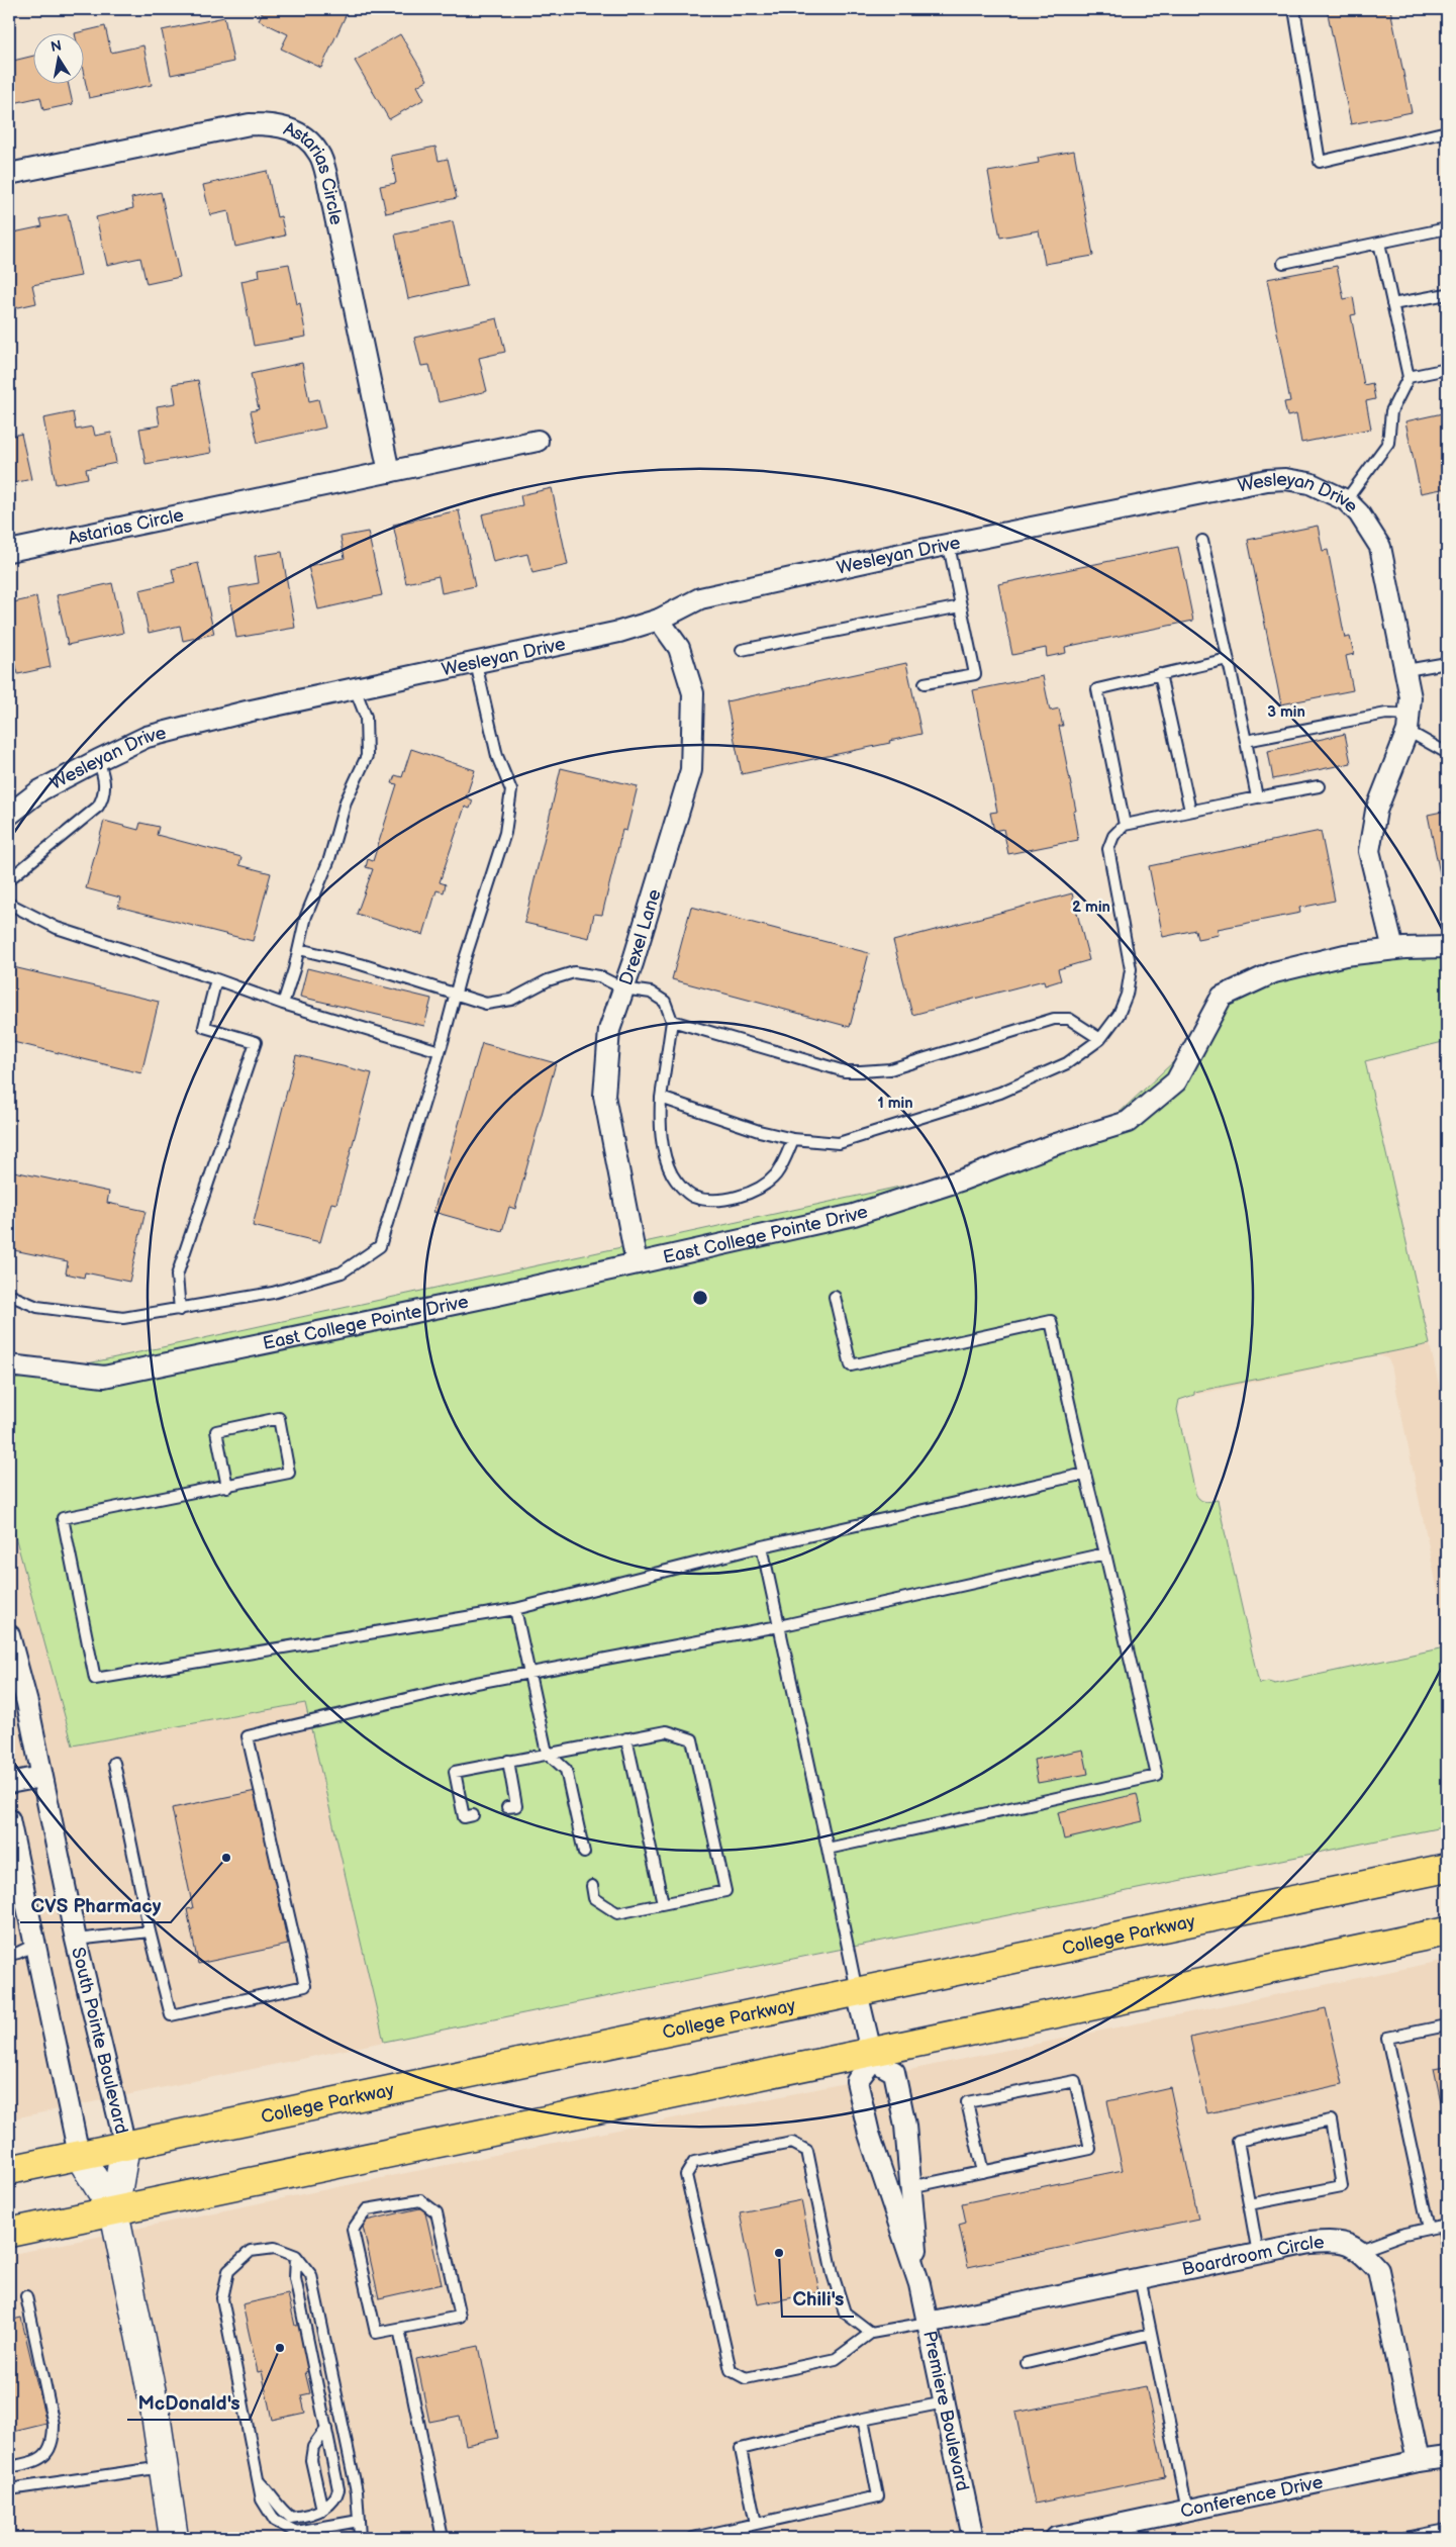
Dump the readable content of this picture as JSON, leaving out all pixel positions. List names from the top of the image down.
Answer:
{
  "streets": {
    "main road": ["College Parkway"],
    "street": [
      "Astarias Circle",
      "Wesleyan Drive",
      "Drexel Lane",
      "East College Pointe Drive",
      "South Pointe Boulevard",
      "Boardroom Circle",
      "Premiere Boulevard",
      "Conference Drive"
    ]
  },
  "crossings": [
    ["Wesleyan Drive", "Drexel Lane"],
    ["Wesleyan Drive", "East College Pointe Drive"],
    ["Drexel Lane", "East College Pointe Drive"],
    ["College Parkway", "South Pointe Boulevard"],
    ["Boardroom Circle", "Premiere Boulevard"],
    ["Boardroom Circle", "Conference Drive"]
  ],
  "places": ["CVS Pharmacy", "Chili's", "McDonald's"],
  "north": "top",
  "rings": ["3 min", "2 min", "1 min"]
}
